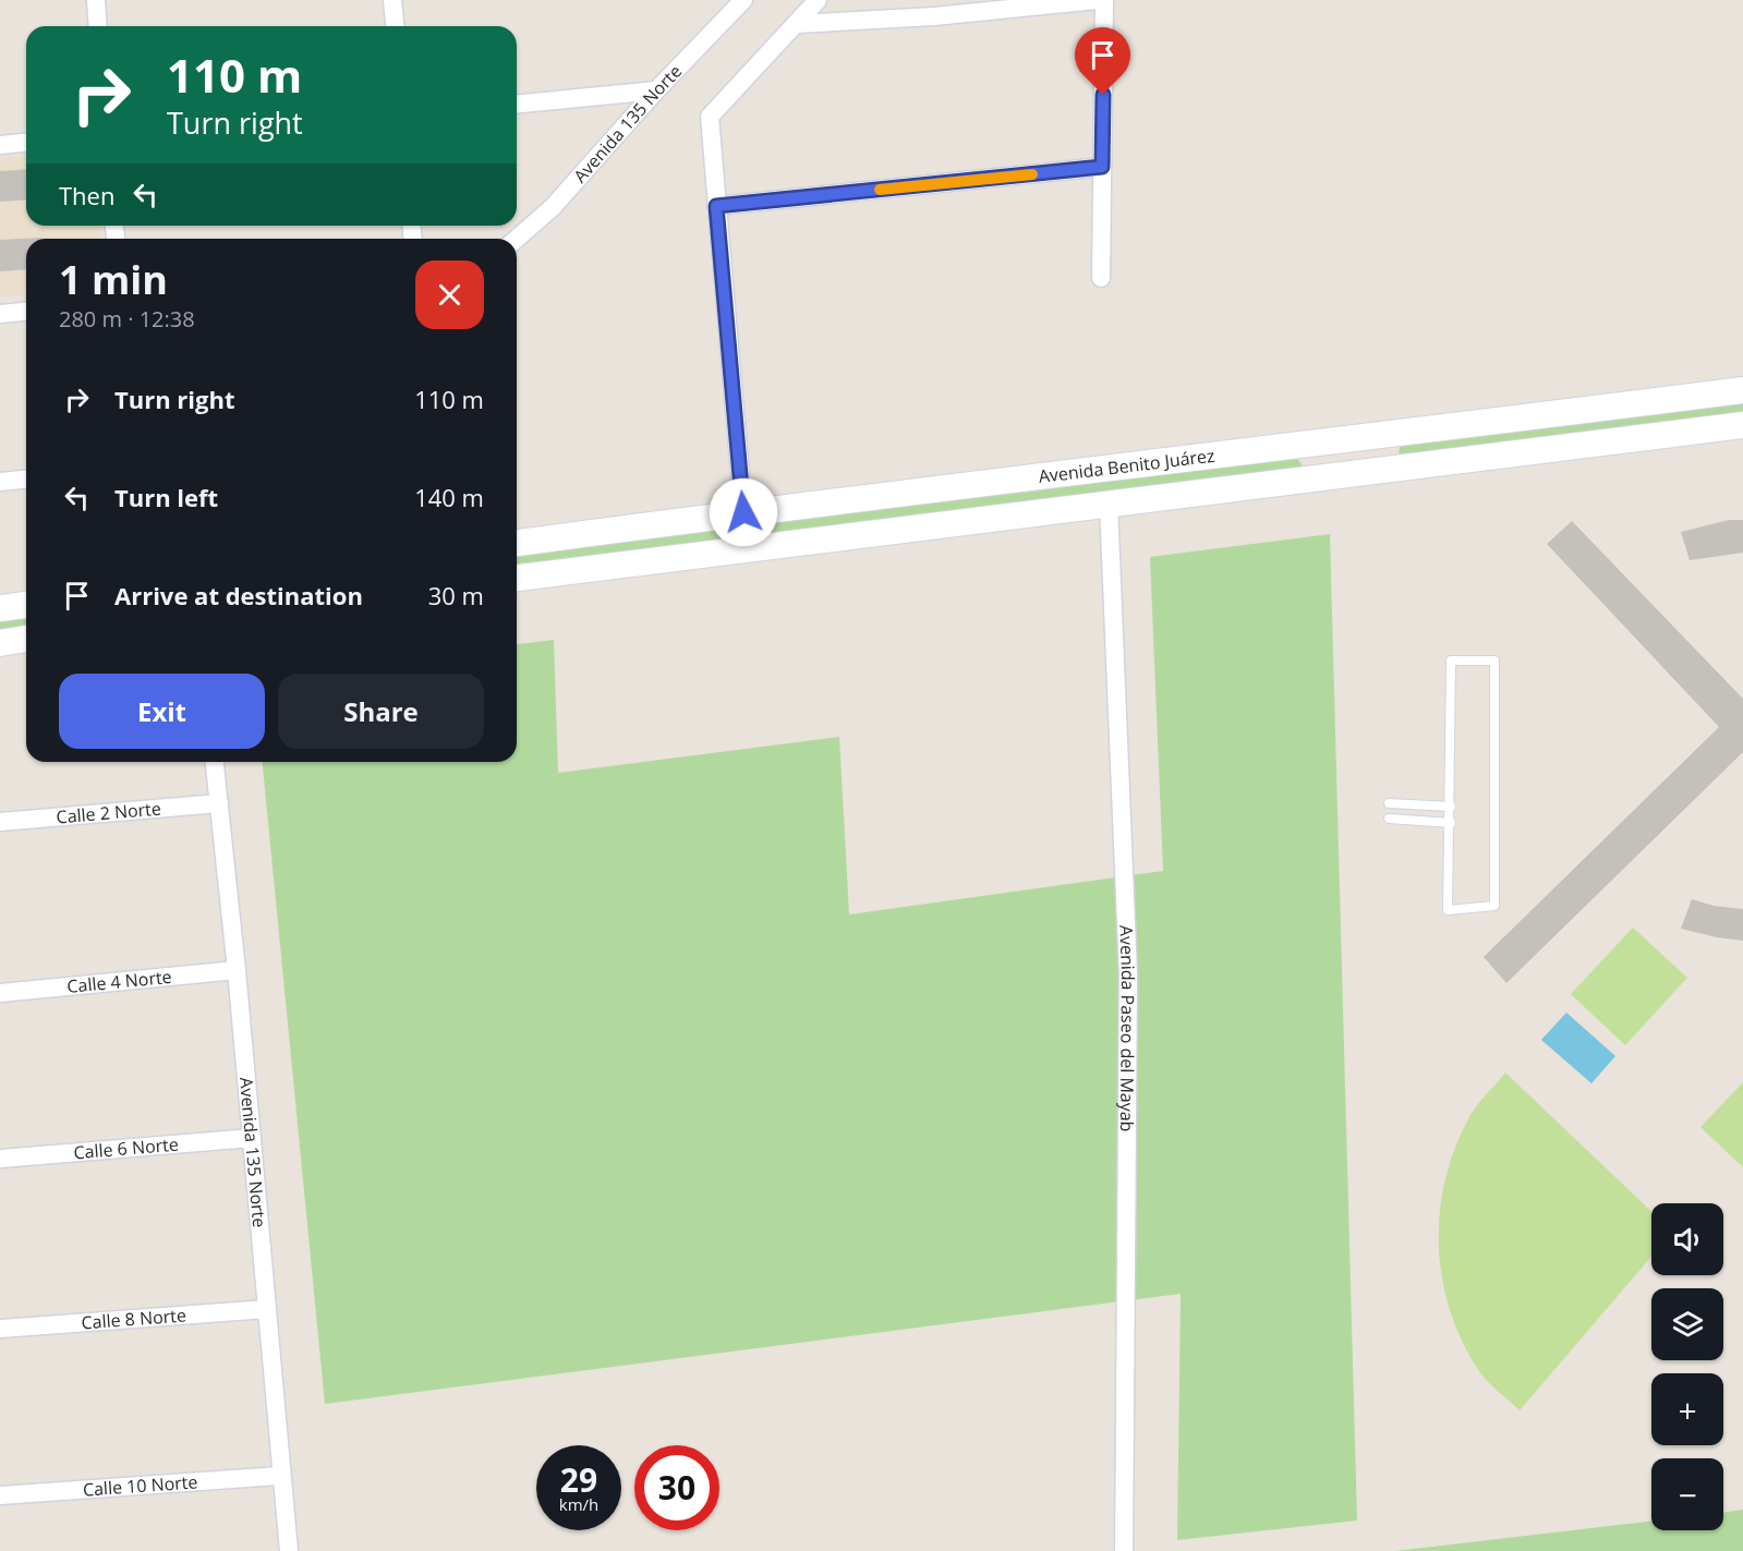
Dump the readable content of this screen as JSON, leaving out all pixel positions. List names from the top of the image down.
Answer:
{
  "streets": {
    "main road": ["Avenida Benito Juárez"],
    "street": [
      "Avenida 135 Norte",
      "Calle 2 Norte",
      "Calle 4 Norte",
      "Avenida Paseo del Mayab",
      "Calle 6 Norte",
      "Calle 8 Norte",
      "Calle 10 Norte"
    ]
  },
  "crossings": [
    ["Avenida 135 Norte", "Calle 2 Norte"],
    ["Avenida 135 Norte", "Calle 4 Norte"],
    ["Avenida 135 Norte", "Calle 6 Norte"],
    ["Avenida 135 Norte", "Calle 8 Norte"],
    ["Avenida 135 Norte", "Calle 10 Norte"],
    ["Avenida Benito Juárez", "Avenida Paseo del Mayab"]
  ],
  "page": {
    "turn": ["110 m", "Turn right"],
    "then": "Then",
    "heading": ["1 min", "280 m · 12:38"],
    "list": [
      {
        "name": "Turn right",
        "value": "110 m"
      },
      {
        "name": "Turn left",
        "value": "140 m"
      },
      {
        "name": "Arrive at destination",
        "value": "30 m"
      }
    ],
    "buttons": ["Exit", "Share"],
    "map_buttons": ["+", "−"],
    "speed": "29 km/h",
    "limit": "30"
  }
}
